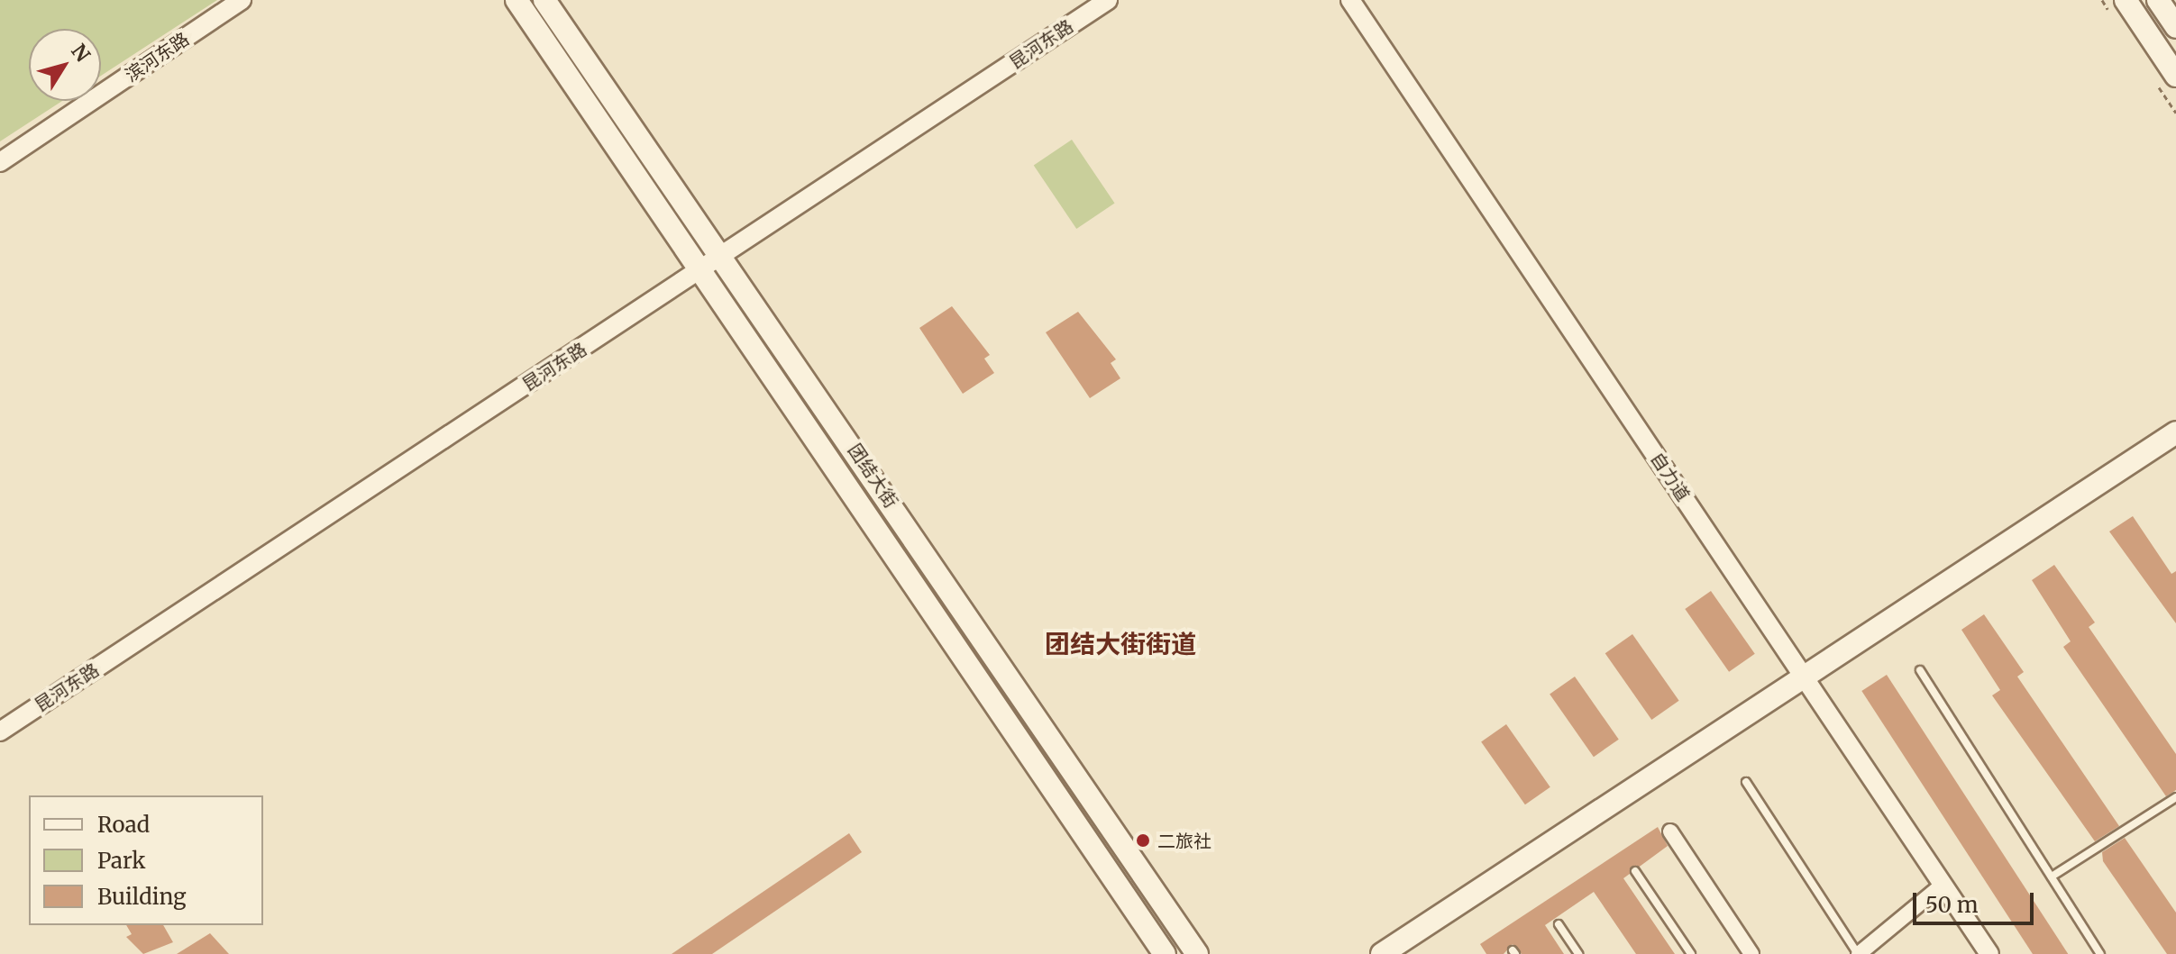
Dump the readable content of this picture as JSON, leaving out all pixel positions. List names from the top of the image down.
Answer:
{
  "streets": {
    "main road": ["团结大街"],
    "street": ["昆河东路", "滨河东路", "自力道"]
  },
  "crossings": [
    ["昆河东路", "团结大街"]
  ],
  "districts": ["团结大街街道"],
  "places": ["二旅社"],
  "legend": ["Road", "Park", "Building"],
  "scale_bar": "50 m",
  "north": "top right"
}
